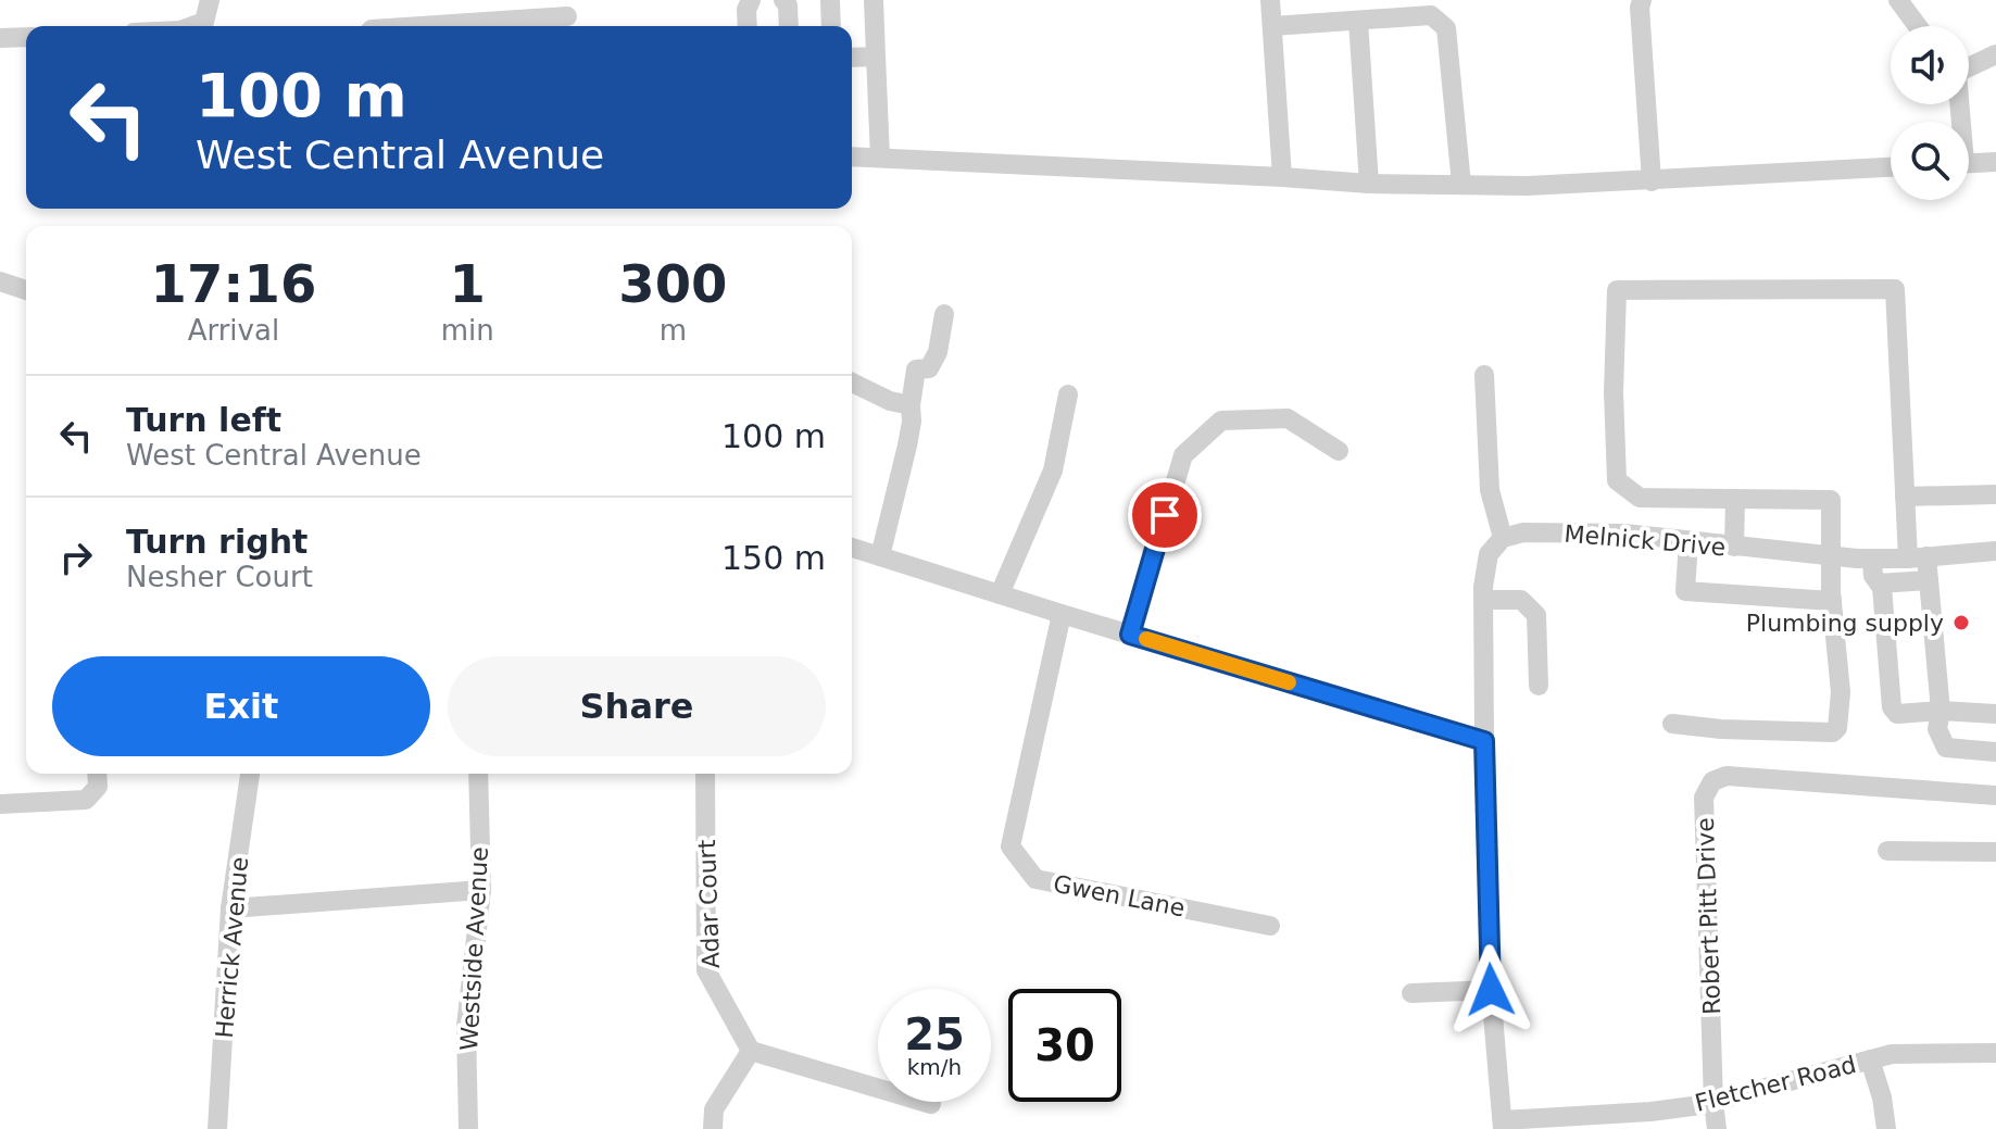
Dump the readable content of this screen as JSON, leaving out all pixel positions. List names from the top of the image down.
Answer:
{
  "streets": {
    "street": [
      "Melnick Drive",
      "Gwen Lane",
      "Adar Court",
      "Robert Pitt Drive",
      "Herrick Avenue",
      "Westside Avenue",
      "Fletcher Road"
    ]
  },
  "crossings": [
    ["Robert Pitt Drive", "Fletcher Road"]
  ],
  "places": ["Plumbing supply"],
  "page": {
    "turn": ["100 m", "West Central Avenue"],
    "eta": [
      "17:16",
      "Arrival",
      "1",
      "min",
      "300",
      "m"
    ],
    "list": [
      {
        "name": "Turn left",
        "note": "West Central Avenue",
        "value": "100 m"
      },
      {
        "name": "Turn right",
        "note": "Nesher Court",
        "value": "150 m"
      }
    ],
    "buttons": ["Exit", "Share"],
    "speed": "25 km/h",
    "limit": "30"
  }
}
